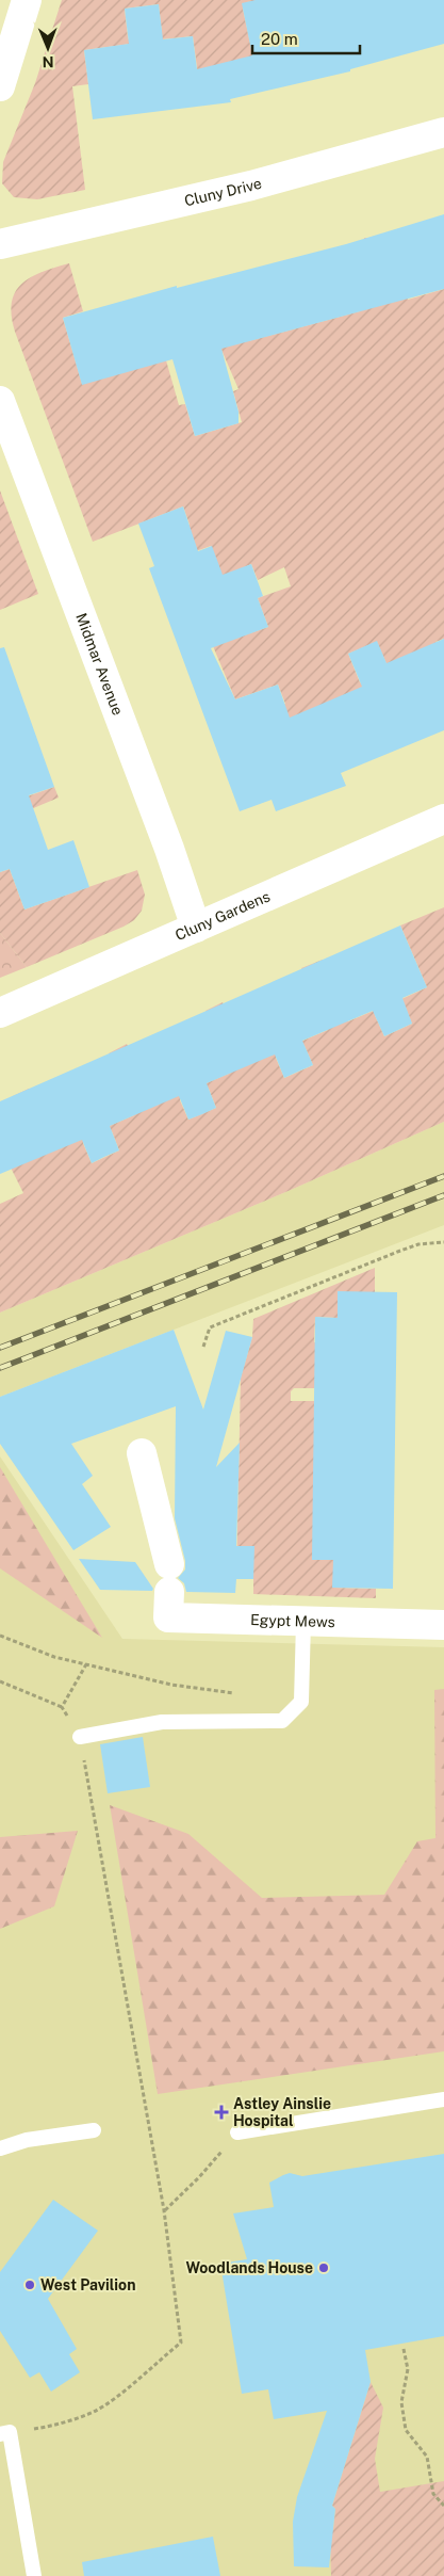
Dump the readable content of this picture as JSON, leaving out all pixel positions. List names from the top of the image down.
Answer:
{
  "streets": {
    "street": [
      "Cluny Drive",
      "Midmar Avenue",
      "Cluny Gardens",
      "Egypt Mews"
    ]
  },
  "crossings": [
    ["Midmar Avenue", "Cluny Gardens"]
  ],
  "places": {
    "health": ["Astley Ainslie Hospital"],
    "other": ["Woodlands House", "West Pavilion"]
  },
  "scale_bar": "20 m",
  "north": "bottom"
}
